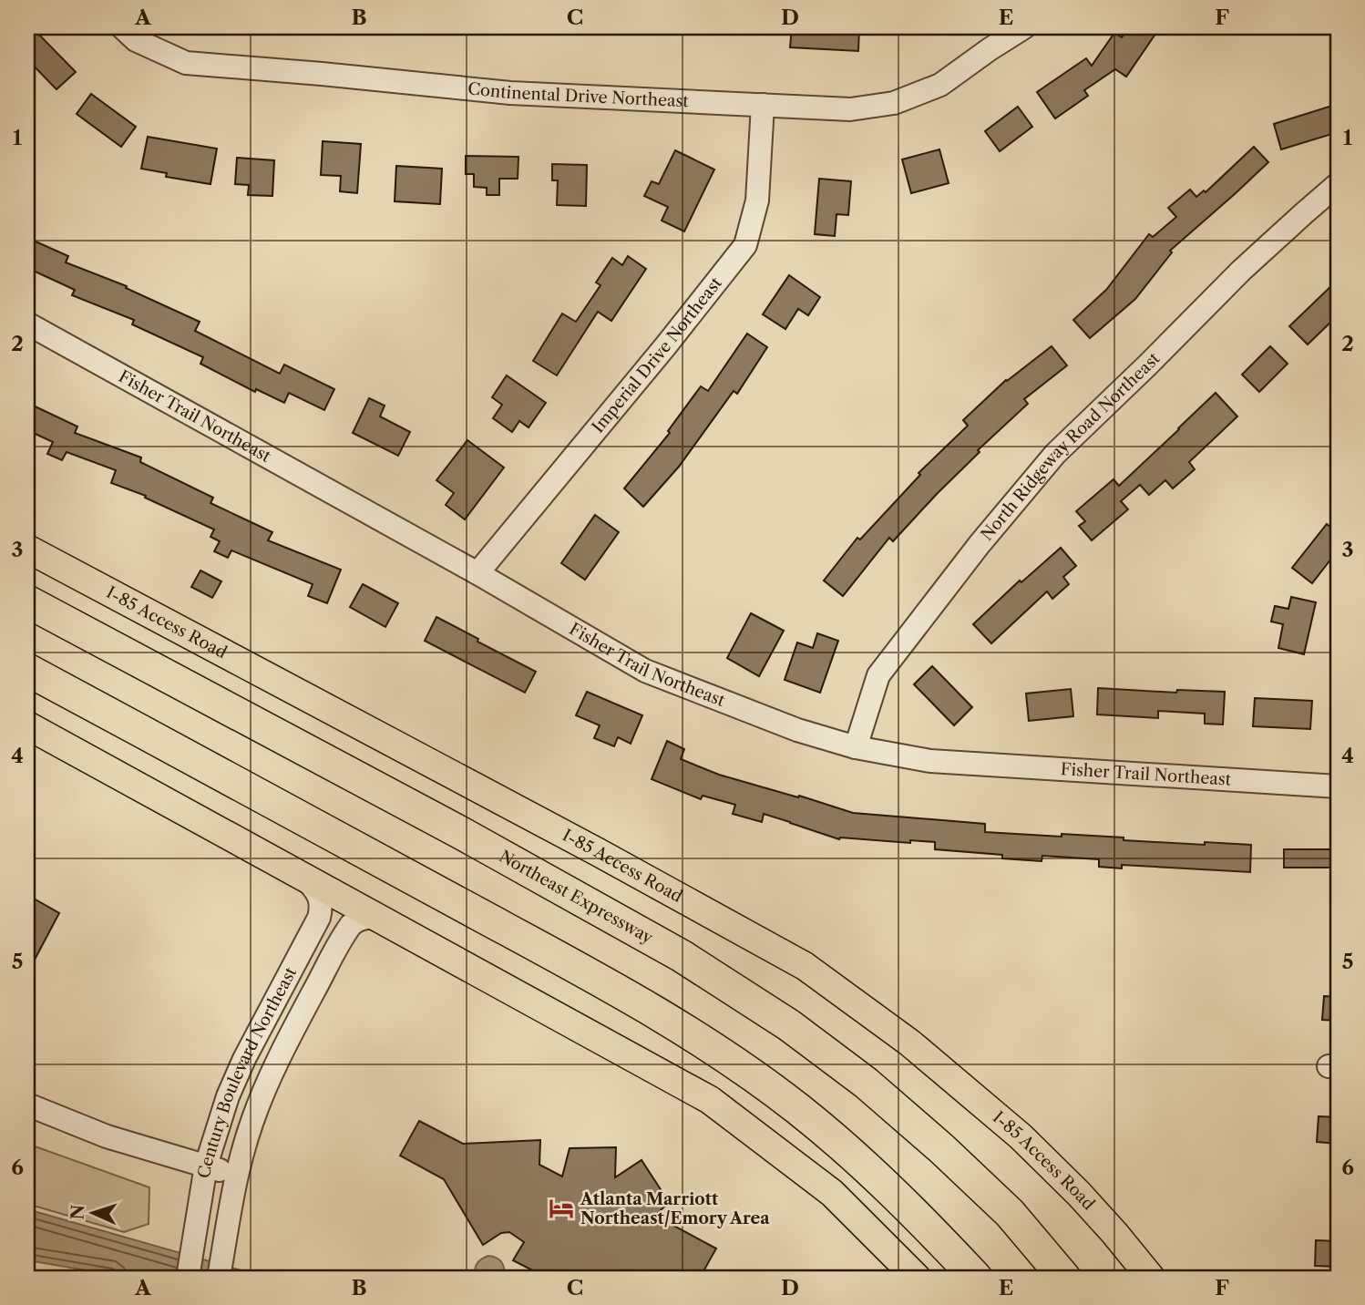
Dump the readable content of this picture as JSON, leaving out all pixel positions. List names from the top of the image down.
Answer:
{
  "streets": {
    "highway": ["Northeast Expressway"],
    "main road": ["I-85 Access Road"],
    "street": [
      "Continental Drive Northeast",
      "Imperial Drive Northeast",
      "Fisher Trail Northeast",
      "North Ridgeway Road Northeast",
      "Century Boulevard Northeast"
    ]
  },
  "crossings": [
    ["Continental Drive Northeast", "Imperial Drive Northeast"],
    ["Imperial Drive Northeast", "Fisher Trail Northeast"],
    ["Fisher Trail Northeast", "North Ridgeway Road Northeast"]
  ],
  "places": {
    "hotel": ["Atlanta Marriott Northeast/Emory Area"]
  },
  "north": "left",
  "grid": {
    "columns": [
      "A",
      "B",
      "C",
      "D",
      "E",
      "F"
    ],
    "rows": [
      "1",
      "2",
      "3",
      "4",
      "5",
      "6"
    ]
  }
}
